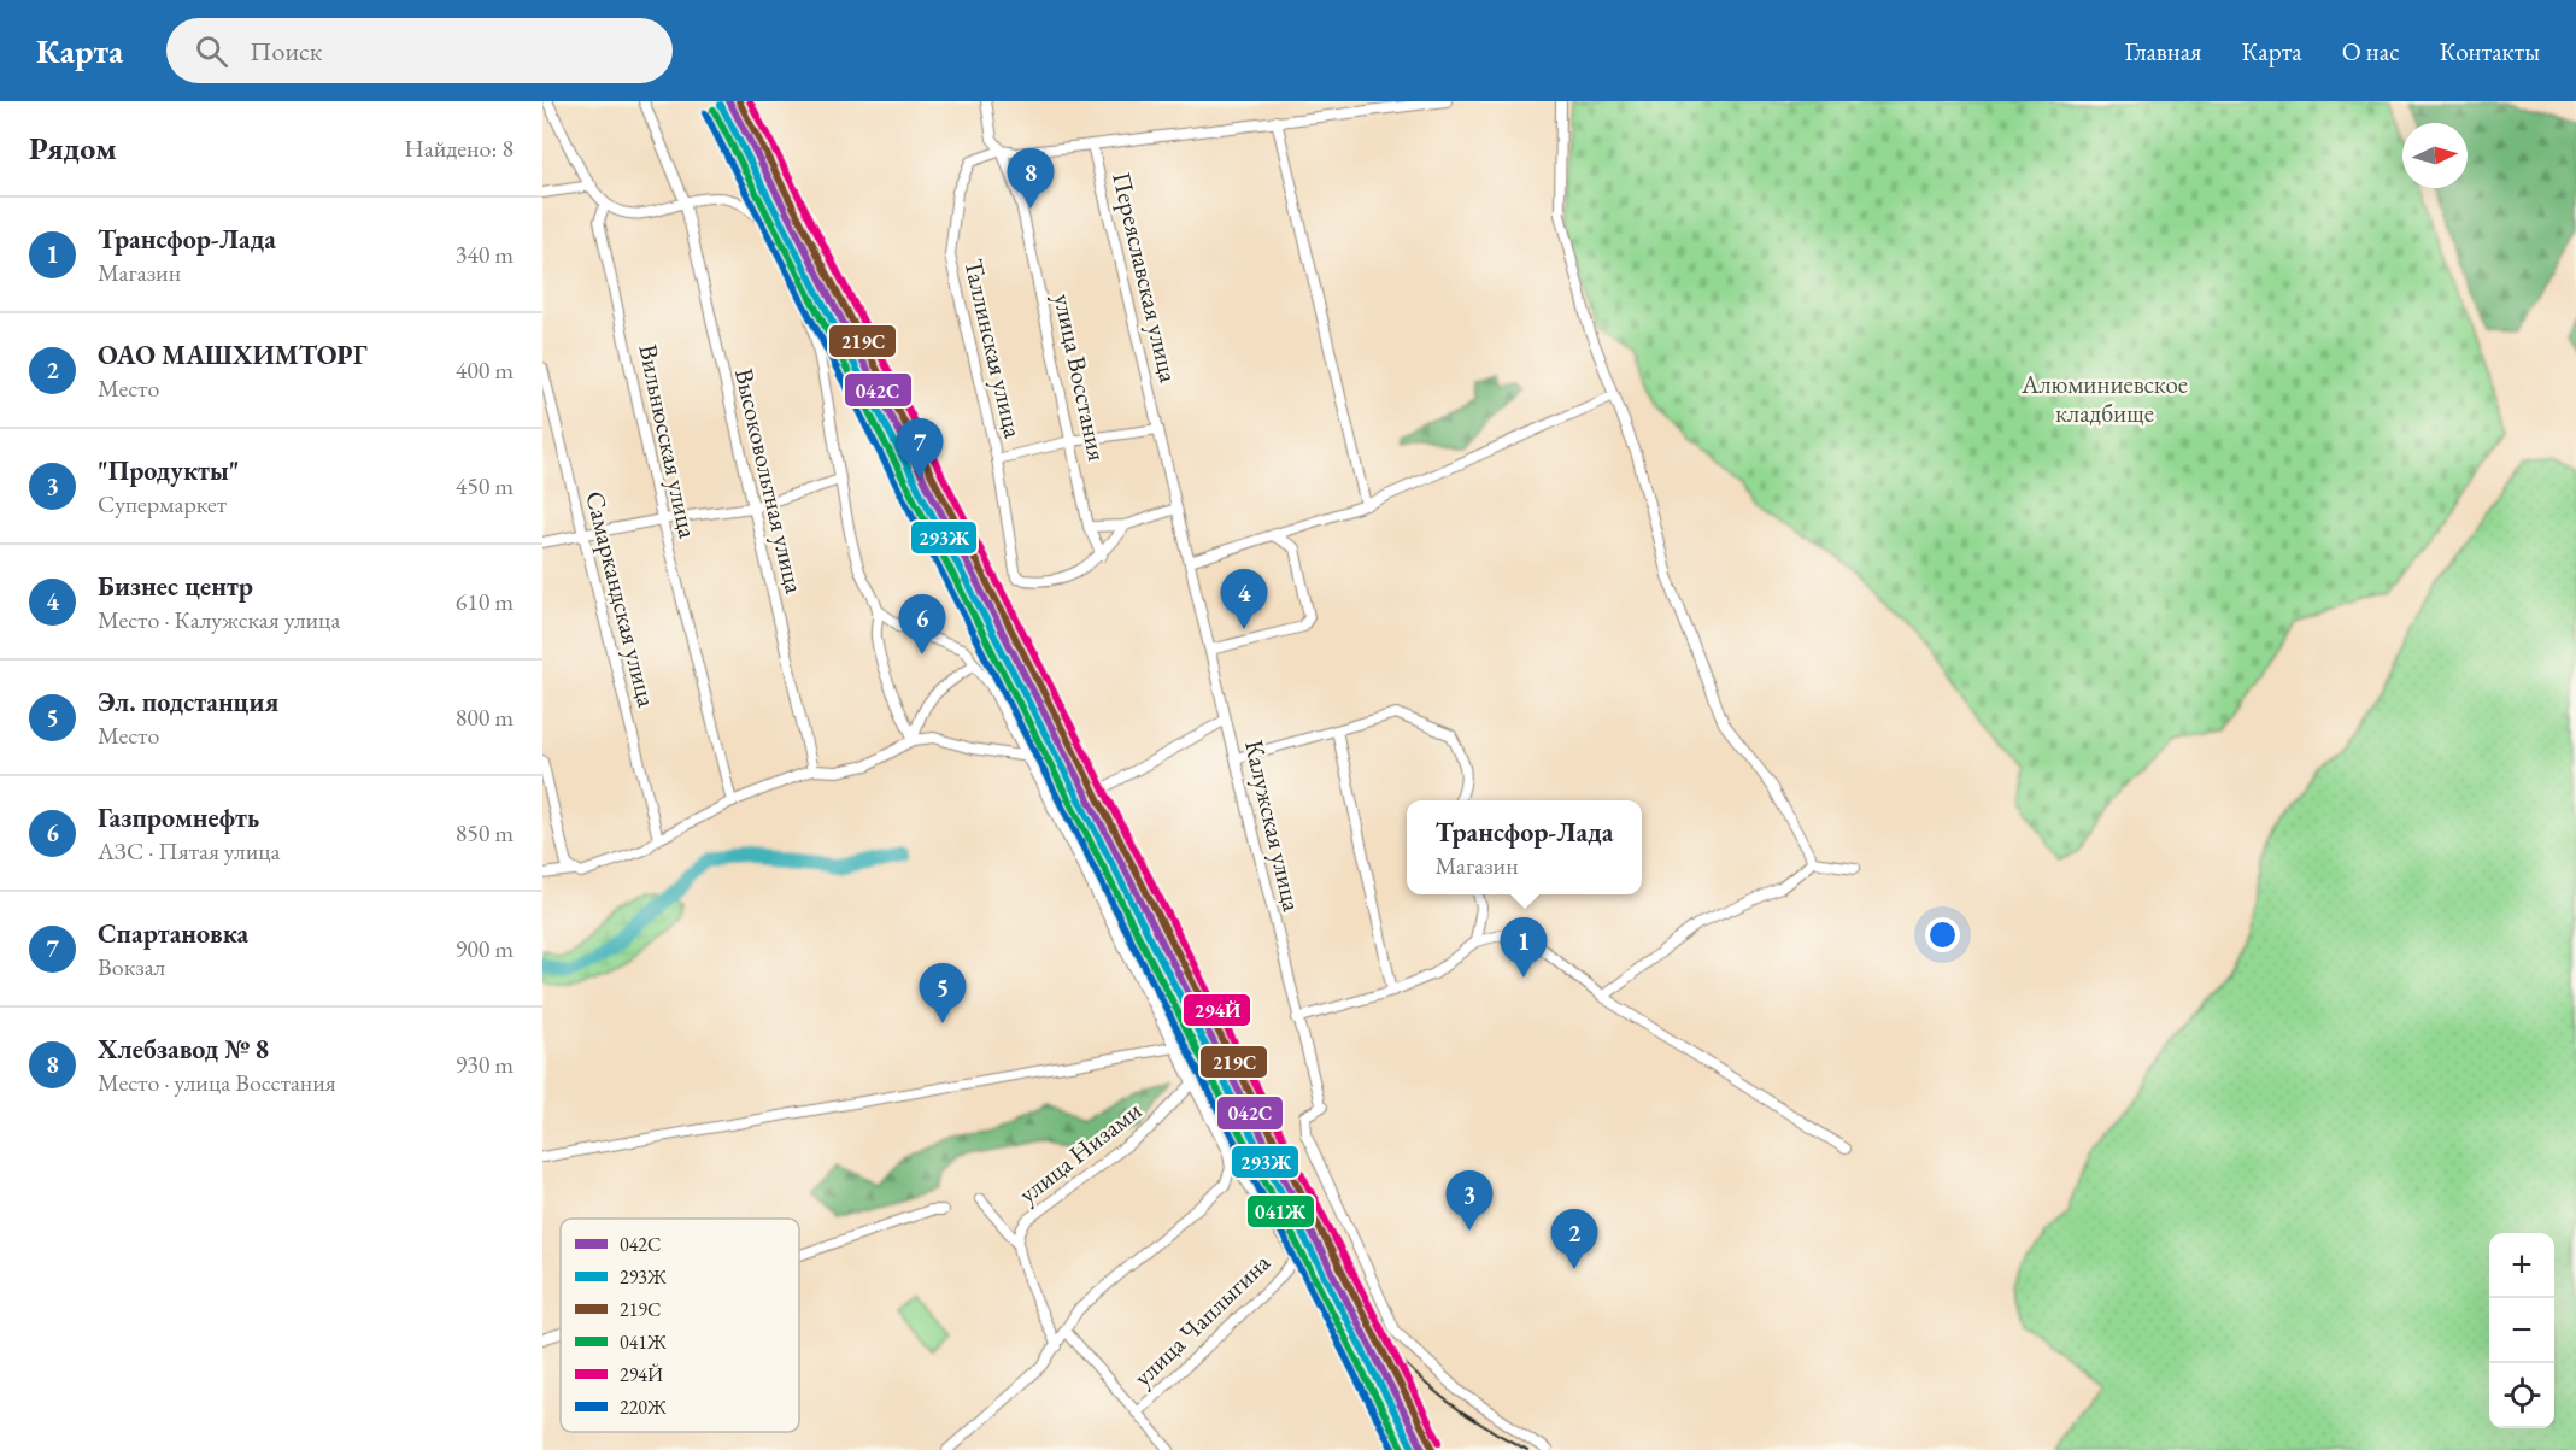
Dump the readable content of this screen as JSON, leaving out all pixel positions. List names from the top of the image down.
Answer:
{
  "streets": {
    "street": [
      "Переяславская улица",
      "Таллинская улица",
      "улица Восстания",
      "Вильнюсская улица",
      "Высоковольтная улица",
      "Самаркандская улица",
      "Калужская улица",
      "улица Низами",
      "улица Чаплыгина"
    ]
  },
  "crossings": [
    ["Переяславская улица", "Таллинская улица"],
    ["Переяславская улица", "улица Восстания"],
    ["Переяславская улица", "Калужская улица"],
    ["Таллинская улица", "улица Восстания"]
  ],
  "parks": ["Алюминиевское кладбище"],
  "lines": [
    "transit line 042С",
    "transit line 219С",
    "transit line 294Й",
    "transit line 293Ж",
    "transit line 041Ж",
    "transit line 220Ж"
  ],
  "legend": [
    "042С",
    "293Ж",
    "219С",
    "041Ж",
    "294Й",
    "220Ж"
  ],
  "north": "right",
  "page": {
    "header": "Карта",
    "search": "Поиск",
    "nav": [
      "Главная",
      "Карта",
      "О нас",
      "Контакты"
    ],
    "heading": ["Рядом", "Найдено: 8"],
    "pins": [
      "8",
      "7",
      "4",
      "6",
      "1",
      "5",
      "3",
      "2"
    ],
    "list": [
      {
        "mark": "1",
        "name": "Трансфор-Лада",
        "note": "Магазин",
        "value": "340 m"
      },
      {
        "mark": "2",
        "name": "ОАО МАШХИМТОРГ",
        "note": "Место",
        "value": "400 m"
      },
      {
        "mark": "3",
        "name": "\"Продукты\"",
        "note": "Супермаркет",
        "value": "450 m"
      },
      {
        "mark": "4",
        "name": "Бизнес центр",
        "note": "Место · Калужская улица",
        "value": "610 m"
      },
      {
        "mark": "5",
        "name": "Эл. подстанция",
        "note": "Место",
        "value": "800 m"
      },
      {
        "mark": "6",
        "name": "Газпромнефть",
        "note": "АЗС · Пятая улица",
        "value": "850 m"
      },
      {
        "mark": "7",
        "name": "Спартановка",
        "note": "Вокзал",
        "value": "900 m"
      },
      {
        "mark": "8",
        "name": "Хлебзавод № 8",
        "note": "Место · улица Восстания",
        "value": "930 m"
      }
    ],
    "popup": ["Трансфор-Лада", "Магазин"],
    "map_buttons": ["+", "−"]
  }
}
